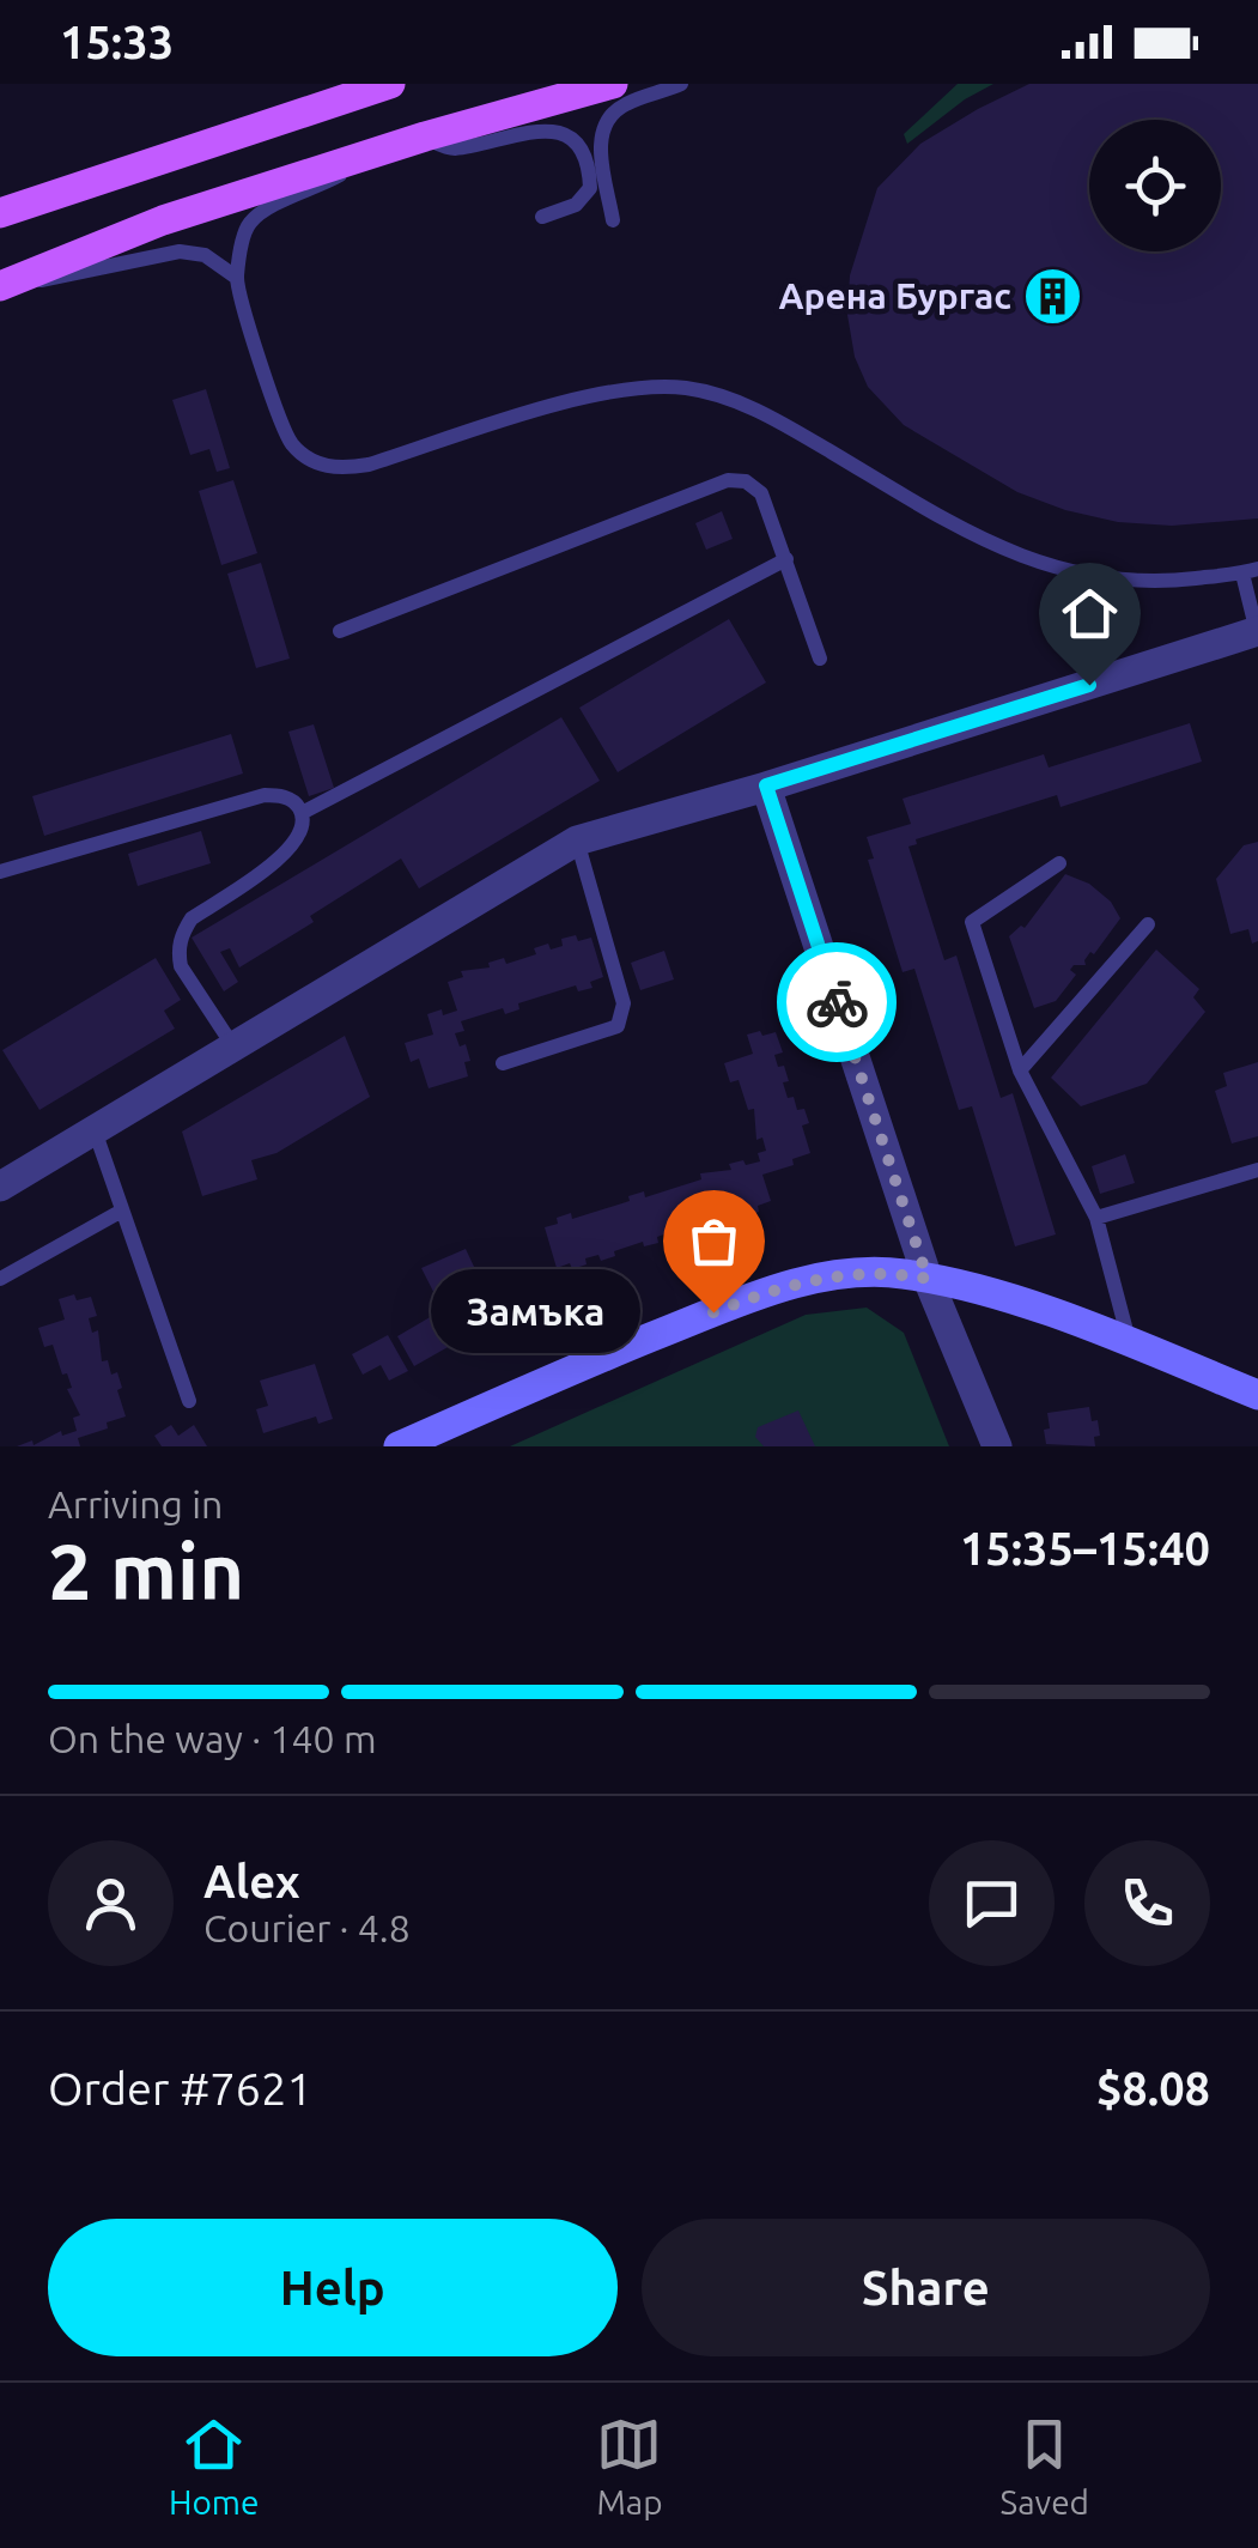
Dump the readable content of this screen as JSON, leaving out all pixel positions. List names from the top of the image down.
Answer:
{
  "places": {
    "building": ["Арена Бургас"],
    "other": ["Замъка"]
  },
  "page": {
    "status": "15:33",
    "bubble": "Замъка",
    "heading": ["2 min", "Arriving in", "15:35–15:40"],
    "panel": [
      "Alex",
      "Courier · 4.8",
      "Order #7621",
      "$8.08"
    ],
    "bar": "On the way · 140 m",
    "buttons": ["Help", "Share"],
    "tabs": ["Home", "Map", "Saved"]
  }
}
